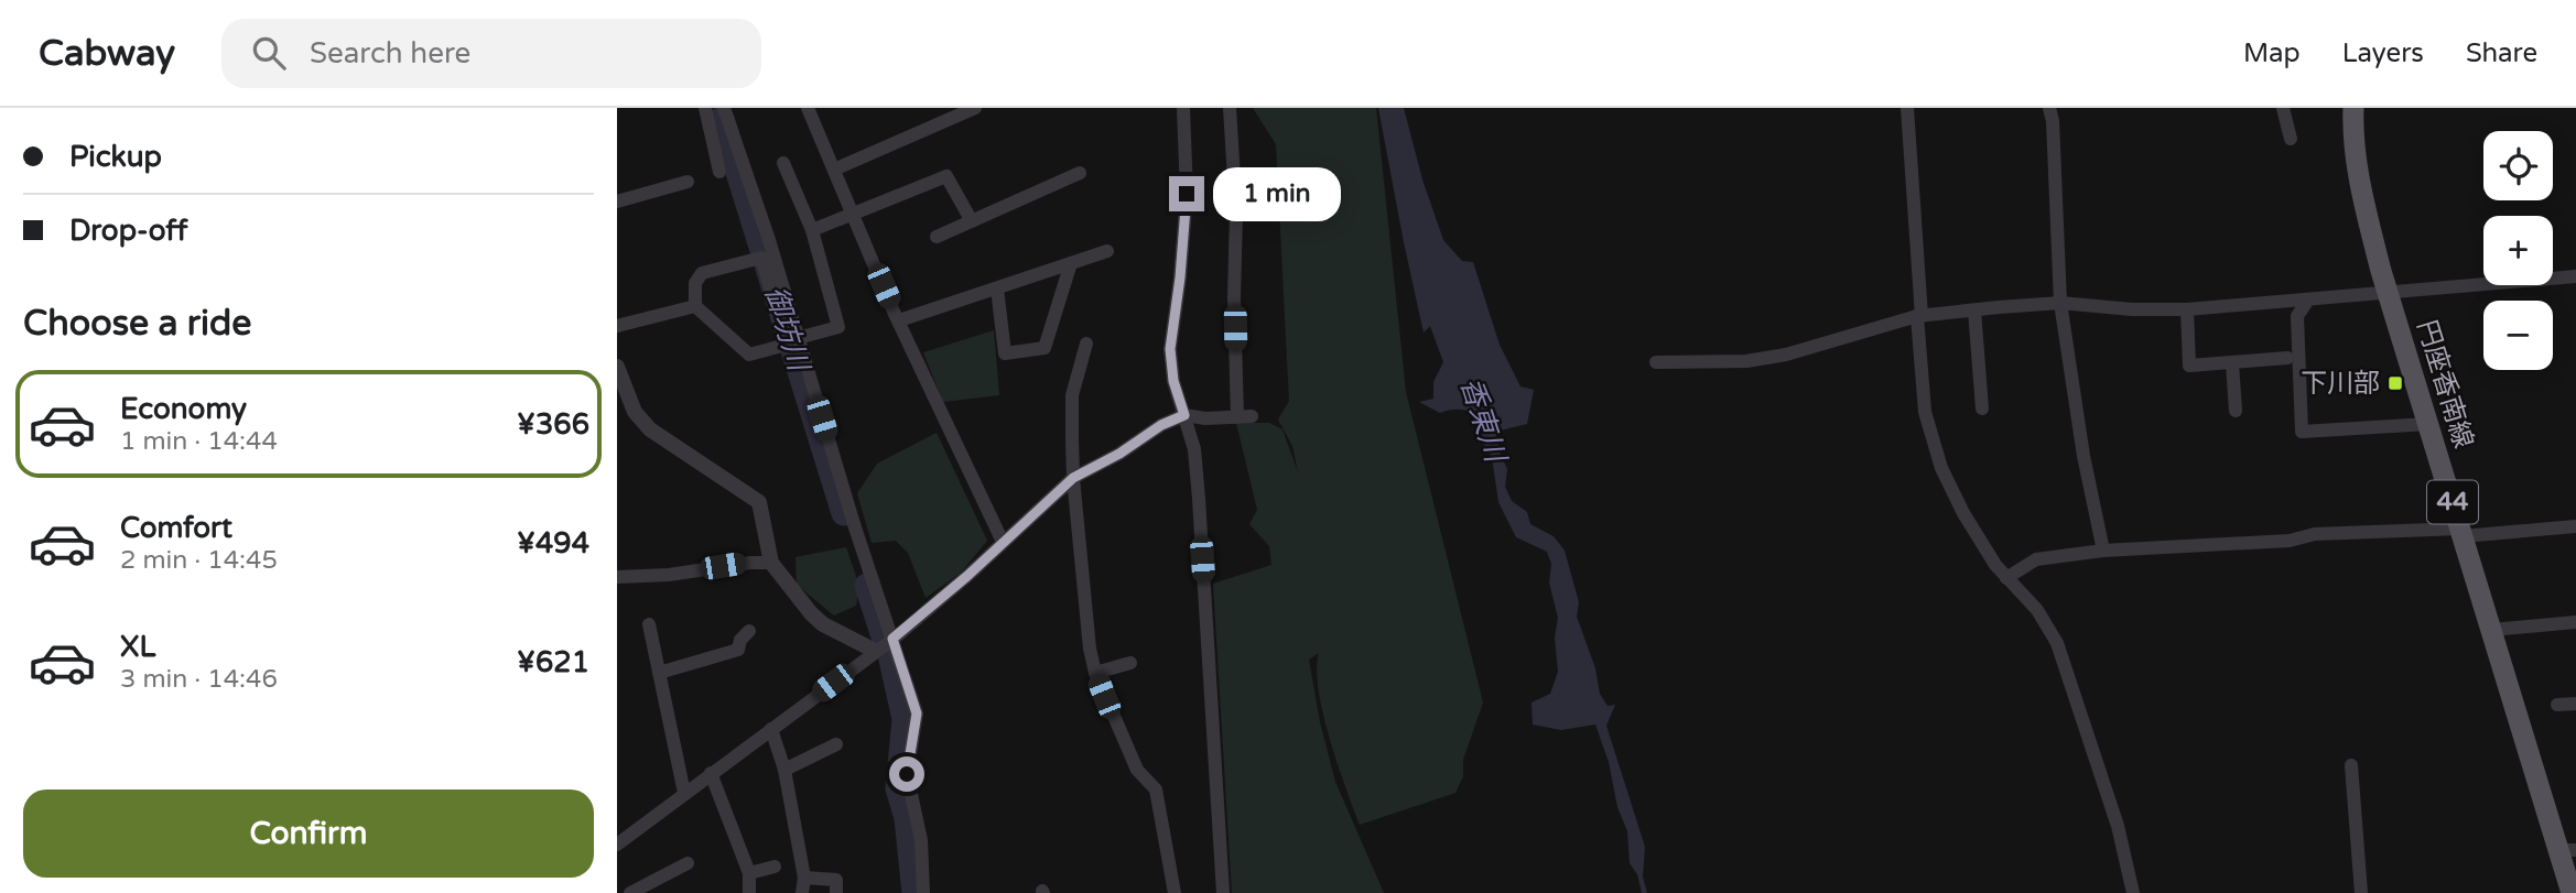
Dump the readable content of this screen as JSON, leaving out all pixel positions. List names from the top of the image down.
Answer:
{
  "streets": {
    "main road": ["円座香南線", "44"]
  },
  "water": ["御坊川", "香東川"],
  "places": {
    "transit": ["下川部"]
  },
  "page": {
    "header": "Cabway",
    "search": "Search here",
    "nav": ["Map", "Layers", "Share"],
    "banner": ["Pickup", "Drop-off"],
    "map_buttons": ["+", "−"],
    "bubble": "1 min",
    "heading": "Choose a ride",
    "list": [
      {
        "name": "Economy",
        "note": "1 min · 14:44",
        "value": "¥366"
      },
      {
        "name": "Comfort",
        "note": "2 min · 14:45",
        "value": "¥494"
      },
      {
        "name": "XL",
        "note": "3 min · 14:46",
        "value": "¥621"
      }
    ],
    "buttons": "Confirm"
  }
}
